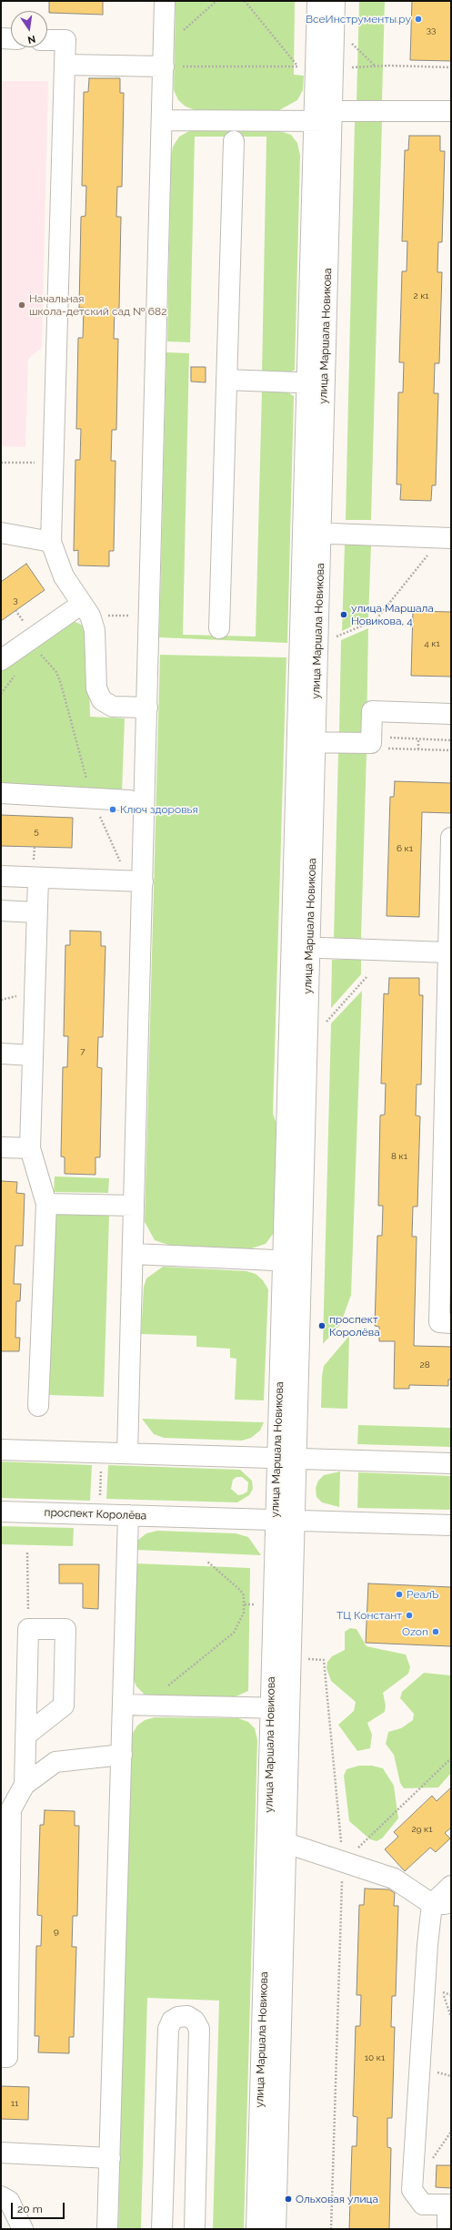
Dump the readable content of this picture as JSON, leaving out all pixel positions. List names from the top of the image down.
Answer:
{
  "streets": {
    "street": ["улица Маршала Новикова", "проспект Королёва"]
  },
  "crossings": [
    ["улица Маршала Новикова", "проспект Королёва"]
  ],
  "places": [
    "ВсеИнструменты.ру",
    "Начальная школа-детский сад № 682",
    "улица Маршала Новикова, 4",
    "Ключ здоровья",
    "проспект Королёва",
    "РеалЪ",
    "ТЦ Констант",
    "Ozon",
    "Ольховая улица"
  ],
  "house_numbers": [
    "33",
    "2 к1",
    "3",
    "4 к1",
    "5",
    "6 к1",
    "7",
    "8 к1",
    "28",
    "29 к1",
    "9",
    "10 к1",
    "11"
  ],
  "scale_bar": "20 m",
  "north": "bottom"
}
